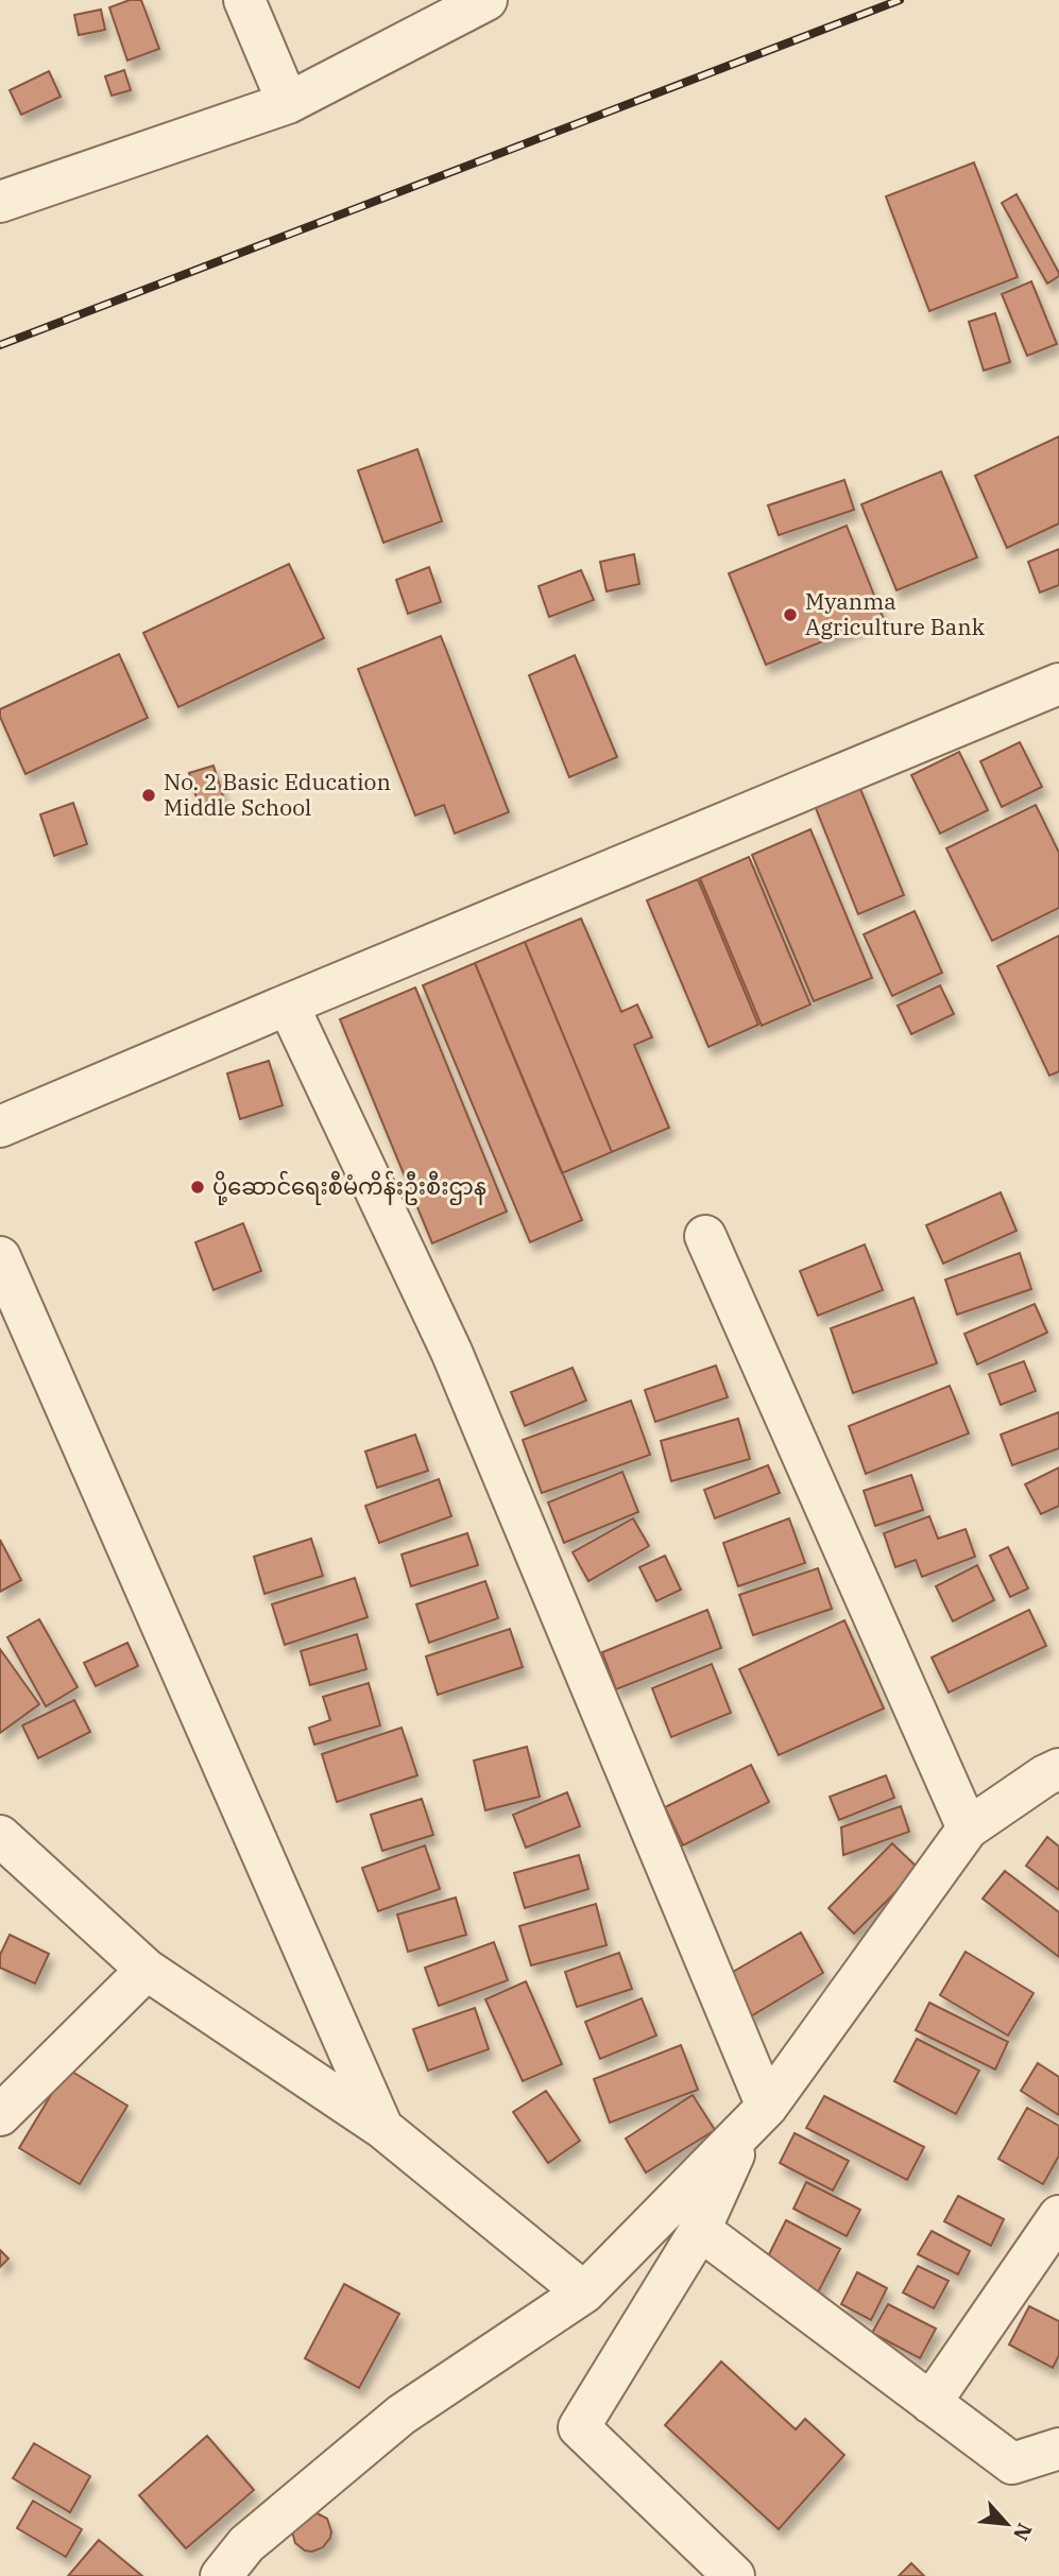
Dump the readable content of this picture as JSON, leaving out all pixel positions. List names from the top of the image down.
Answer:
{
  "places": ["Myanma Agriculture Bank", "No. 2 Basic Education Middle School", "ပို့ဆောင်ရေးစီမံကိန်းဦးစီးဌာန"],
  "north": "bottom right"
}
